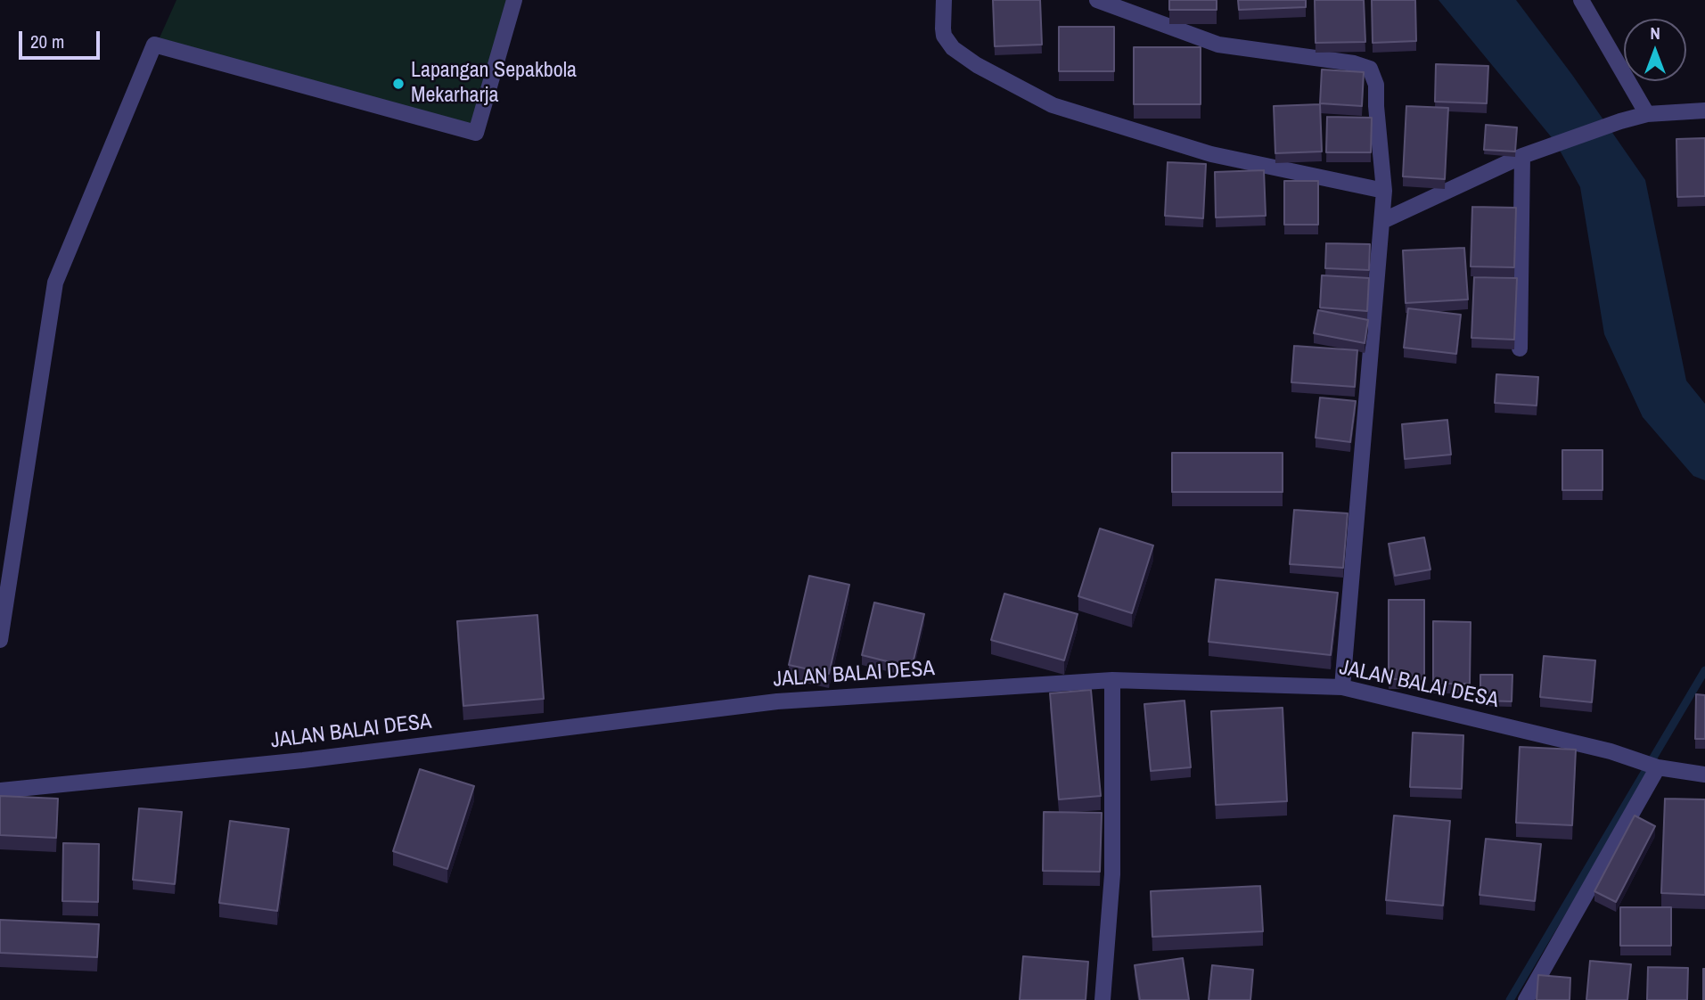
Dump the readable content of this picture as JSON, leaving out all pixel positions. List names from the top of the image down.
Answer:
{
  "streets": {
    "street": ["JALAN BALAI DESA"]
  },
  "places": ["Lapangan Sepakbola Mekarharja"],
  "scale_bar": "20 m",
  "north": "top"
}
